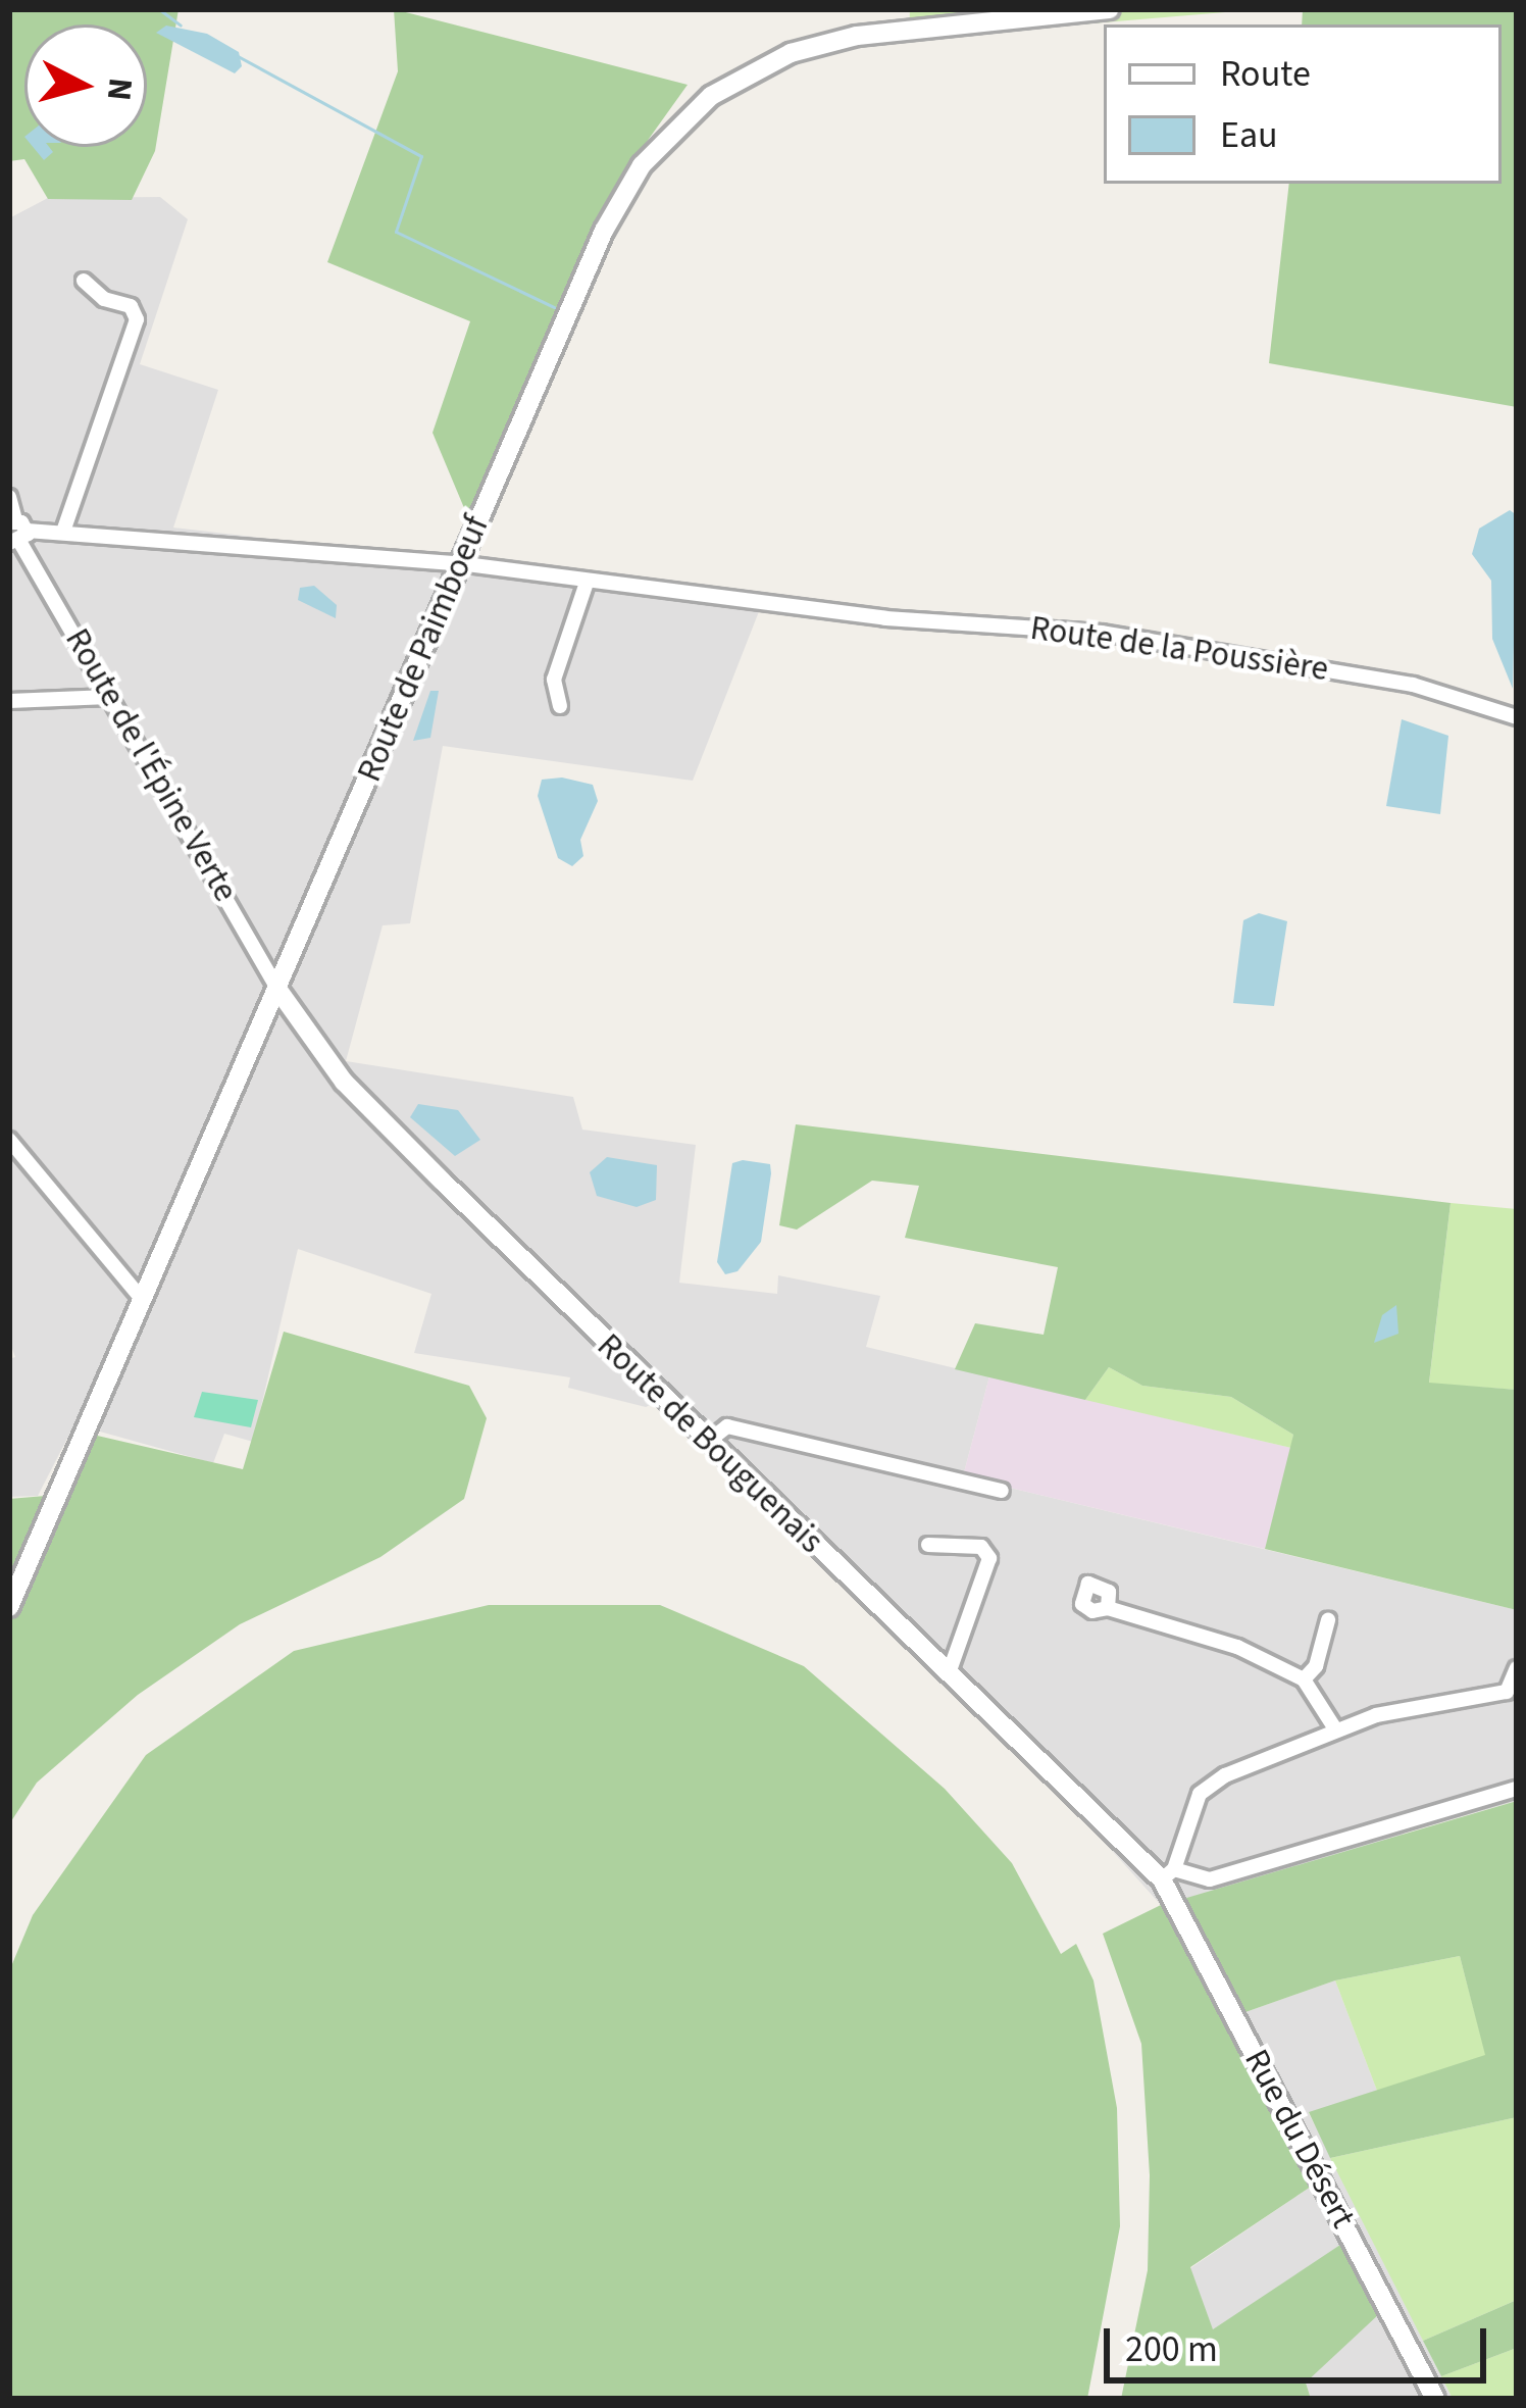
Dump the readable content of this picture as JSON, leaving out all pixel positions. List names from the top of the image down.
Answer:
{
  "streets": {
    "street": [
      "Route de Paimboeuf",
      "Route de la Poussière",
      "Route de l'Épine Verte",
      "Route de Bouguenais",
      "Rue du Désert"
    ]
  },
  "crossings": [
    ["Route de Paimboeuf", "Route de la Poussière"],
    ["Route de Paimboeuf", "Route de l'Épine Verte"],
    ["Route de Paimboeuf", "Route de Bouguenais"],
    ["Route de l'Épine Verte", "Route de Bouguenais"],
    ["Route de Bouguenais", "Rue du Désert"]
  ],
  "legend": ["Route", "Eau"],
  "scale_bar": "200 m",
  "north": "right"
}
